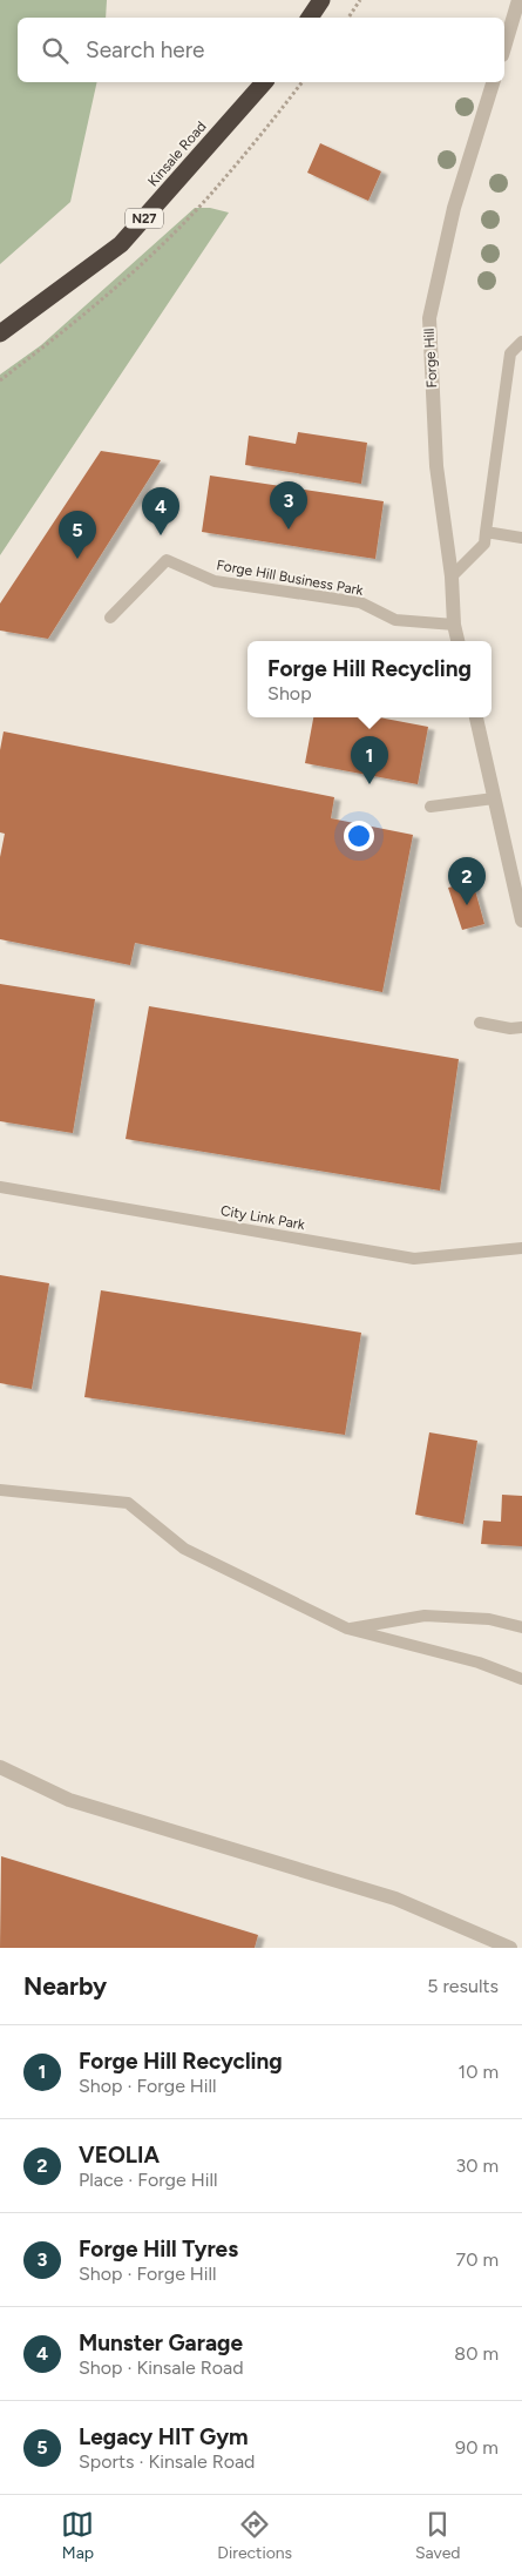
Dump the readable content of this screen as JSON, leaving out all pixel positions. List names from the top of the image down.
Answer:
{
  "streets": {
    "highway": ["Kinsale Road", "N27"],
    "street": ["Forge Hill"],
    "lane": ["Forge Hill Business Park", "City Link Park"]
  },
  "crossings": [
    ["Forge Hill", "Forge Hill Business Park"]
  ],
  "page": {
    "search": "Search here",
    "pins": [
      "3",
      "4",
      "5",
      "1",
      "2"
    ],
    "popup": ["Forge Hill Recycling", "Shop"],
    "heading": ["Nearby", "5 results"],
    "list": [
      {
        "mark": "1",
        "name": "Forge Hill Recycling",
        "note": "Shop · Forge Hill",
        "value": "10 m"
      },
      {
        "mark": "2",
        "name": "VEOLIA",
        "note": "Place · Forge Hill",
        "value": "30 m"
      },
      {
        "mark": "3",
        "name": "Forge Hill Tyres",
        "note": "Shop · Forge Hill",
        "value": "70 m"
      },
      {
        "mark": "4",
        "name": "Munster Garage",
        "note": "Shop · Kinsale Road",
        "value": "80 m"
      },
      {
        "mark": "5",
        "name": "Legacy HIT Gym",
        "note": "Sports · Kinsale Road",
        "value": "90 m"
      }
    ],
    "nav": ["Map", "Directions", "Saved"]
  }
}
